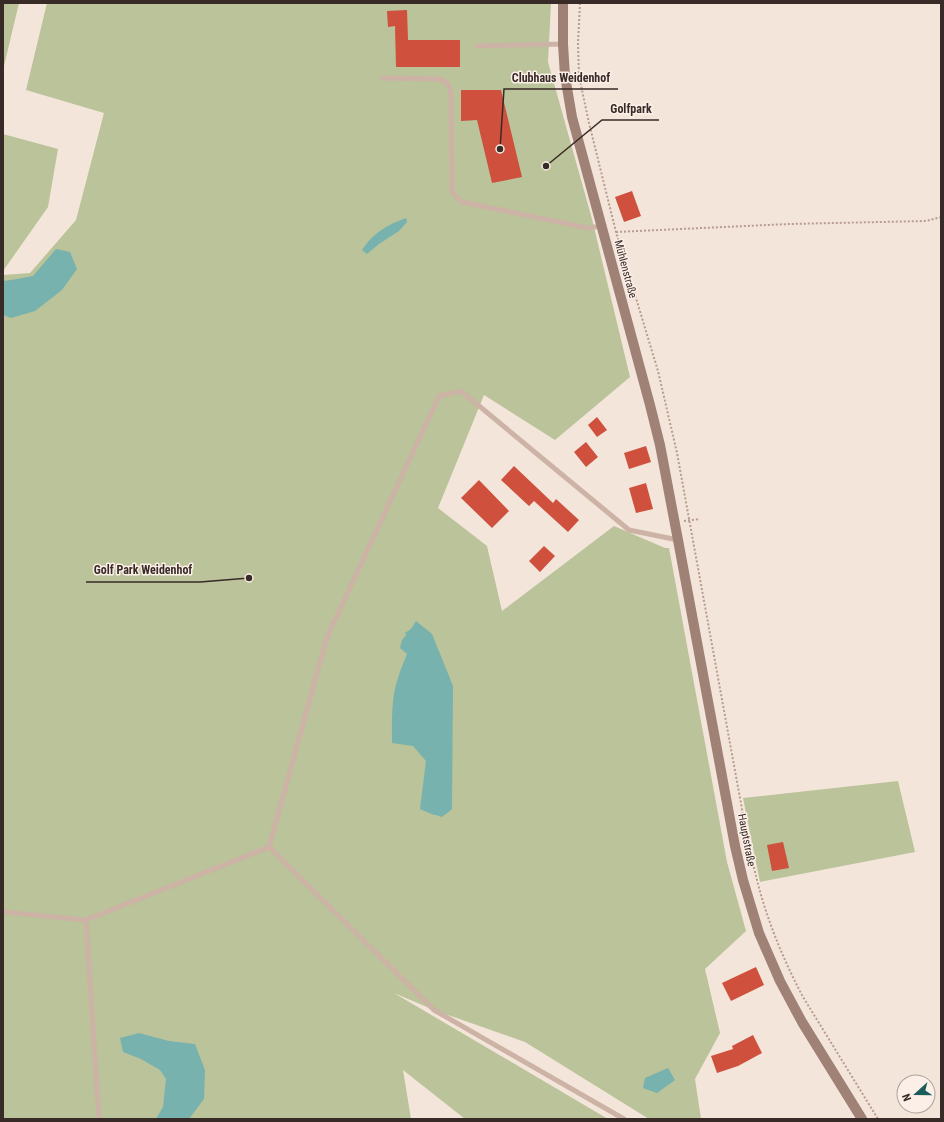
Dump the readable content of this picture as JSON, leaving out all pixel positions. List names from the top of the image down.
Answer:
{
  "streets": {
    "main road": ["Mühlenstraße", "Hauptstraße"]
  },
  "crossings": [
    ["Mühlenstraße", "Hauptstraße"]
  ],
  "places": ["Clubhaus Weidenhof", "Golfpark", "Golf Park Weidenhof"],
  "north": "left"
}
